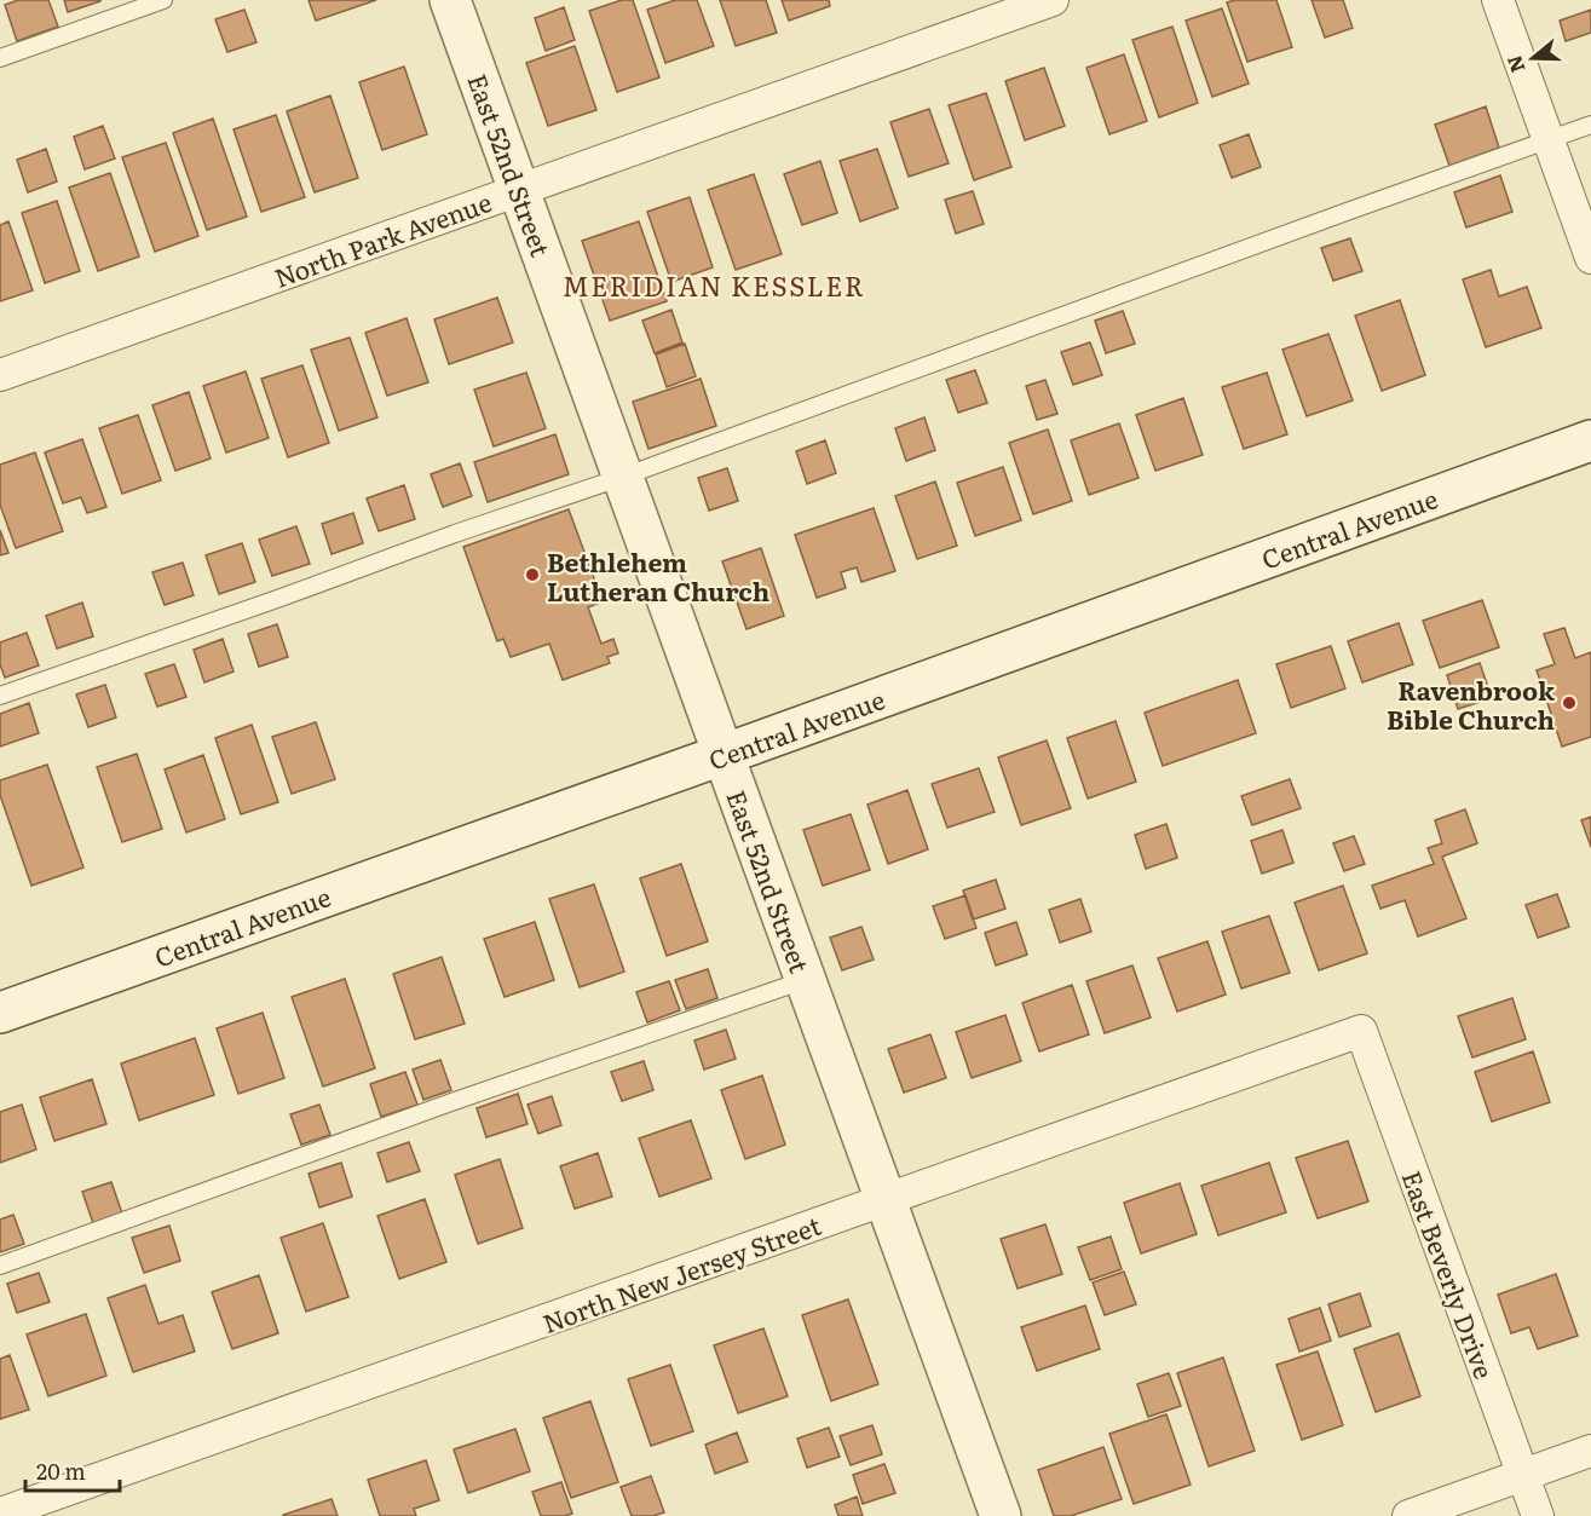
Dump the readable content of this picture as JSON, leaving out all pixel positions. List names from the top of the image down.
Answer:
{
  "streets": {
    "main road": ["East 52nd Street", "Central Avenue"],
    "street": ["North Park Avenue", "North New Jersey Street", "East Beverly Drive"]
  },
  "crossings": [
    ["East 52nd Street", "North Park Avenue"],
    ["East 52nd Street", "Central Avenue"],
    ["East 52nd Street", "North New Jersey Street"],
    ["North New Jersey Street", "East Beverly Drive"]
  ],
  "districts": ["MERIDIAN KESSLER"],
  "places": ["Bethlehem Lutheran Church", "Ravenbrook Bible Church"],
  "scale_bar": "20 m",
  "north": "left"
}
